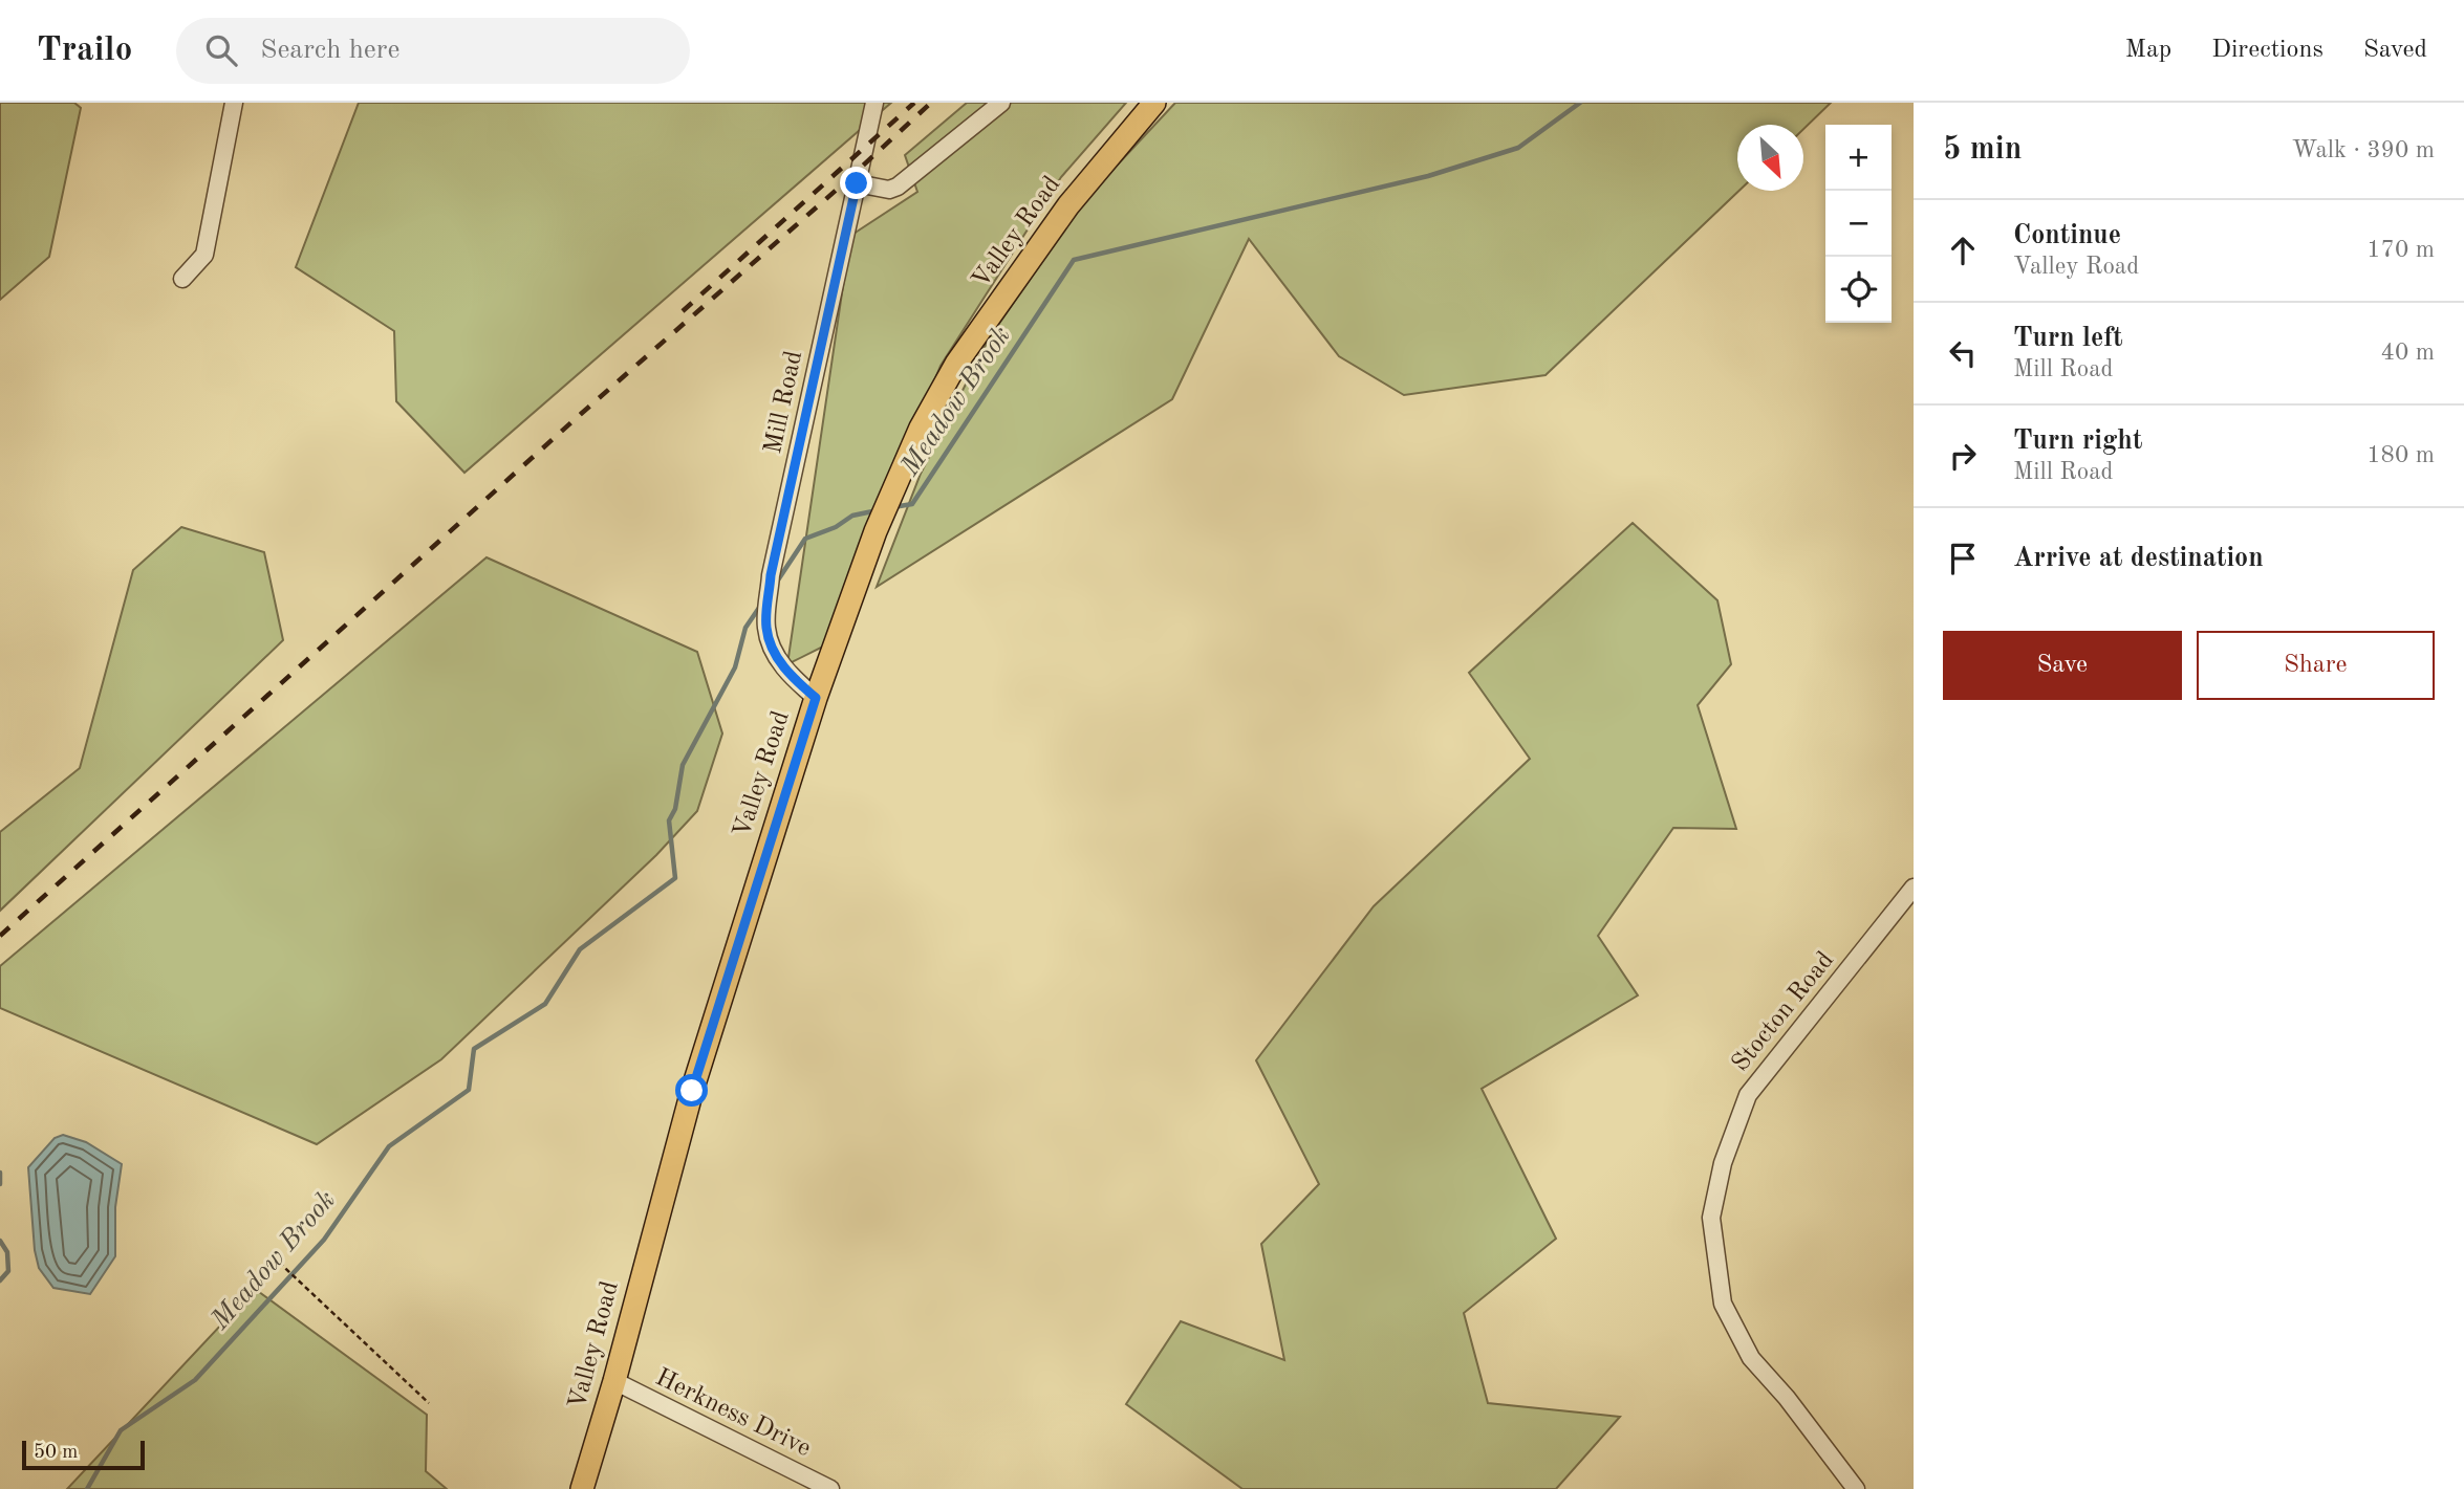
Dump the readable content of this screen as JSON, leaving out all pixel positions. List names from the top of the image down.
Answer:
{
  "streets": {
    "main road": ["Valley Road"],
    "street": ["Mill Road", "Stocton Road", "Herkness Drive"]
  },
  "crossings": [
    ["Valley Road", "Mill Road"],
    ["Valley Road", "Herkness Drive"]
  ],
  "water": ["Meadow Brook"],
  "scale_bar": "50 m",
  "north": "bottom right",
  "page": {
    "header": "Trailo",
    "search": "Search here",
    "nav": ["Map", "Directions", "Saved"],
    "heading": ["5 min", "Walk · 390 m"],
    "map_buttons": ["+", "−"],
    "list": [
      ["Continue", "Valley Road", "170 m"],
      ["Turn left", "Mill Road", "40 m"],
      ["Turn right", "Mill Road", "180 m"],
      "Arrive at destination"
    ],
    "buttons": ["Save", "Share"],
    "scale": "50 m"
  }
}
